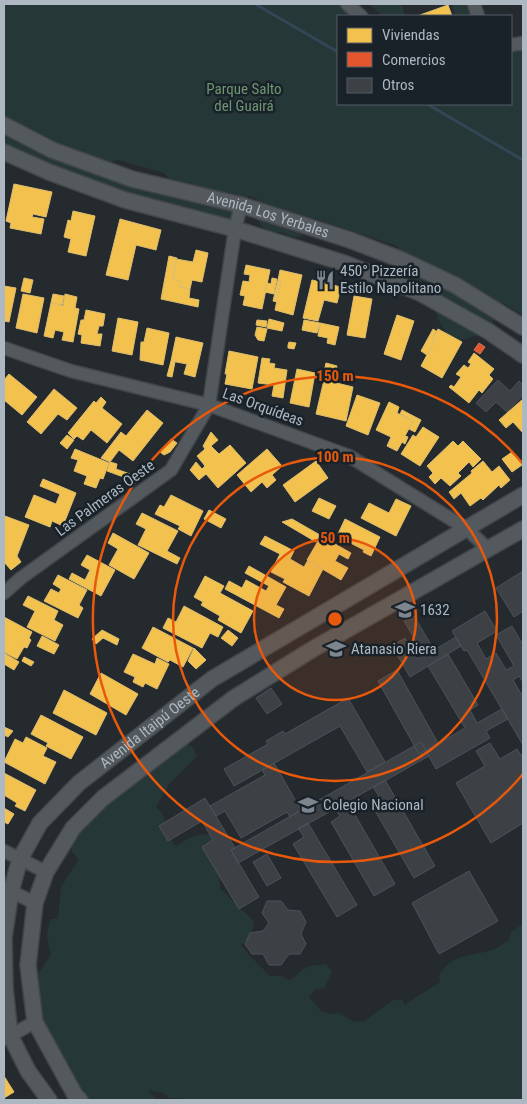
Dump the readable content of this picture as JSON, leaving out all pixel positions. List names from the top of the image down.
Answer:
{
  "streets": {
    "street": [
      "Avenida Los Yerbales",
      "Las Orquídeas",
      "Las Palmeras Oeste",
      "Avenida Itaipú Oeste"
    ]
  },
  "crossings": [
    ["Avenida Los Yerbales", "Las Palmeras Oeste"],
    ["Las Orquídeas", "Las Palmeras Oeste"],
    ["Las Orquídeas", "Avenida Itaipú Oeste"]
  ],
  "parks": ["Parque Salto del Guairá"],
  "places": {
    "restaurant": ["450° Pizzería Estilo Napolitano"],
    "school or university": ["1632", "Atanasio Riera", "Colegio Nacional"]
  },
  "legend": ["Viviendas", "Comercios", "Otros"],
  "rings": ["150 m", "100 m", "50 m"]
}
